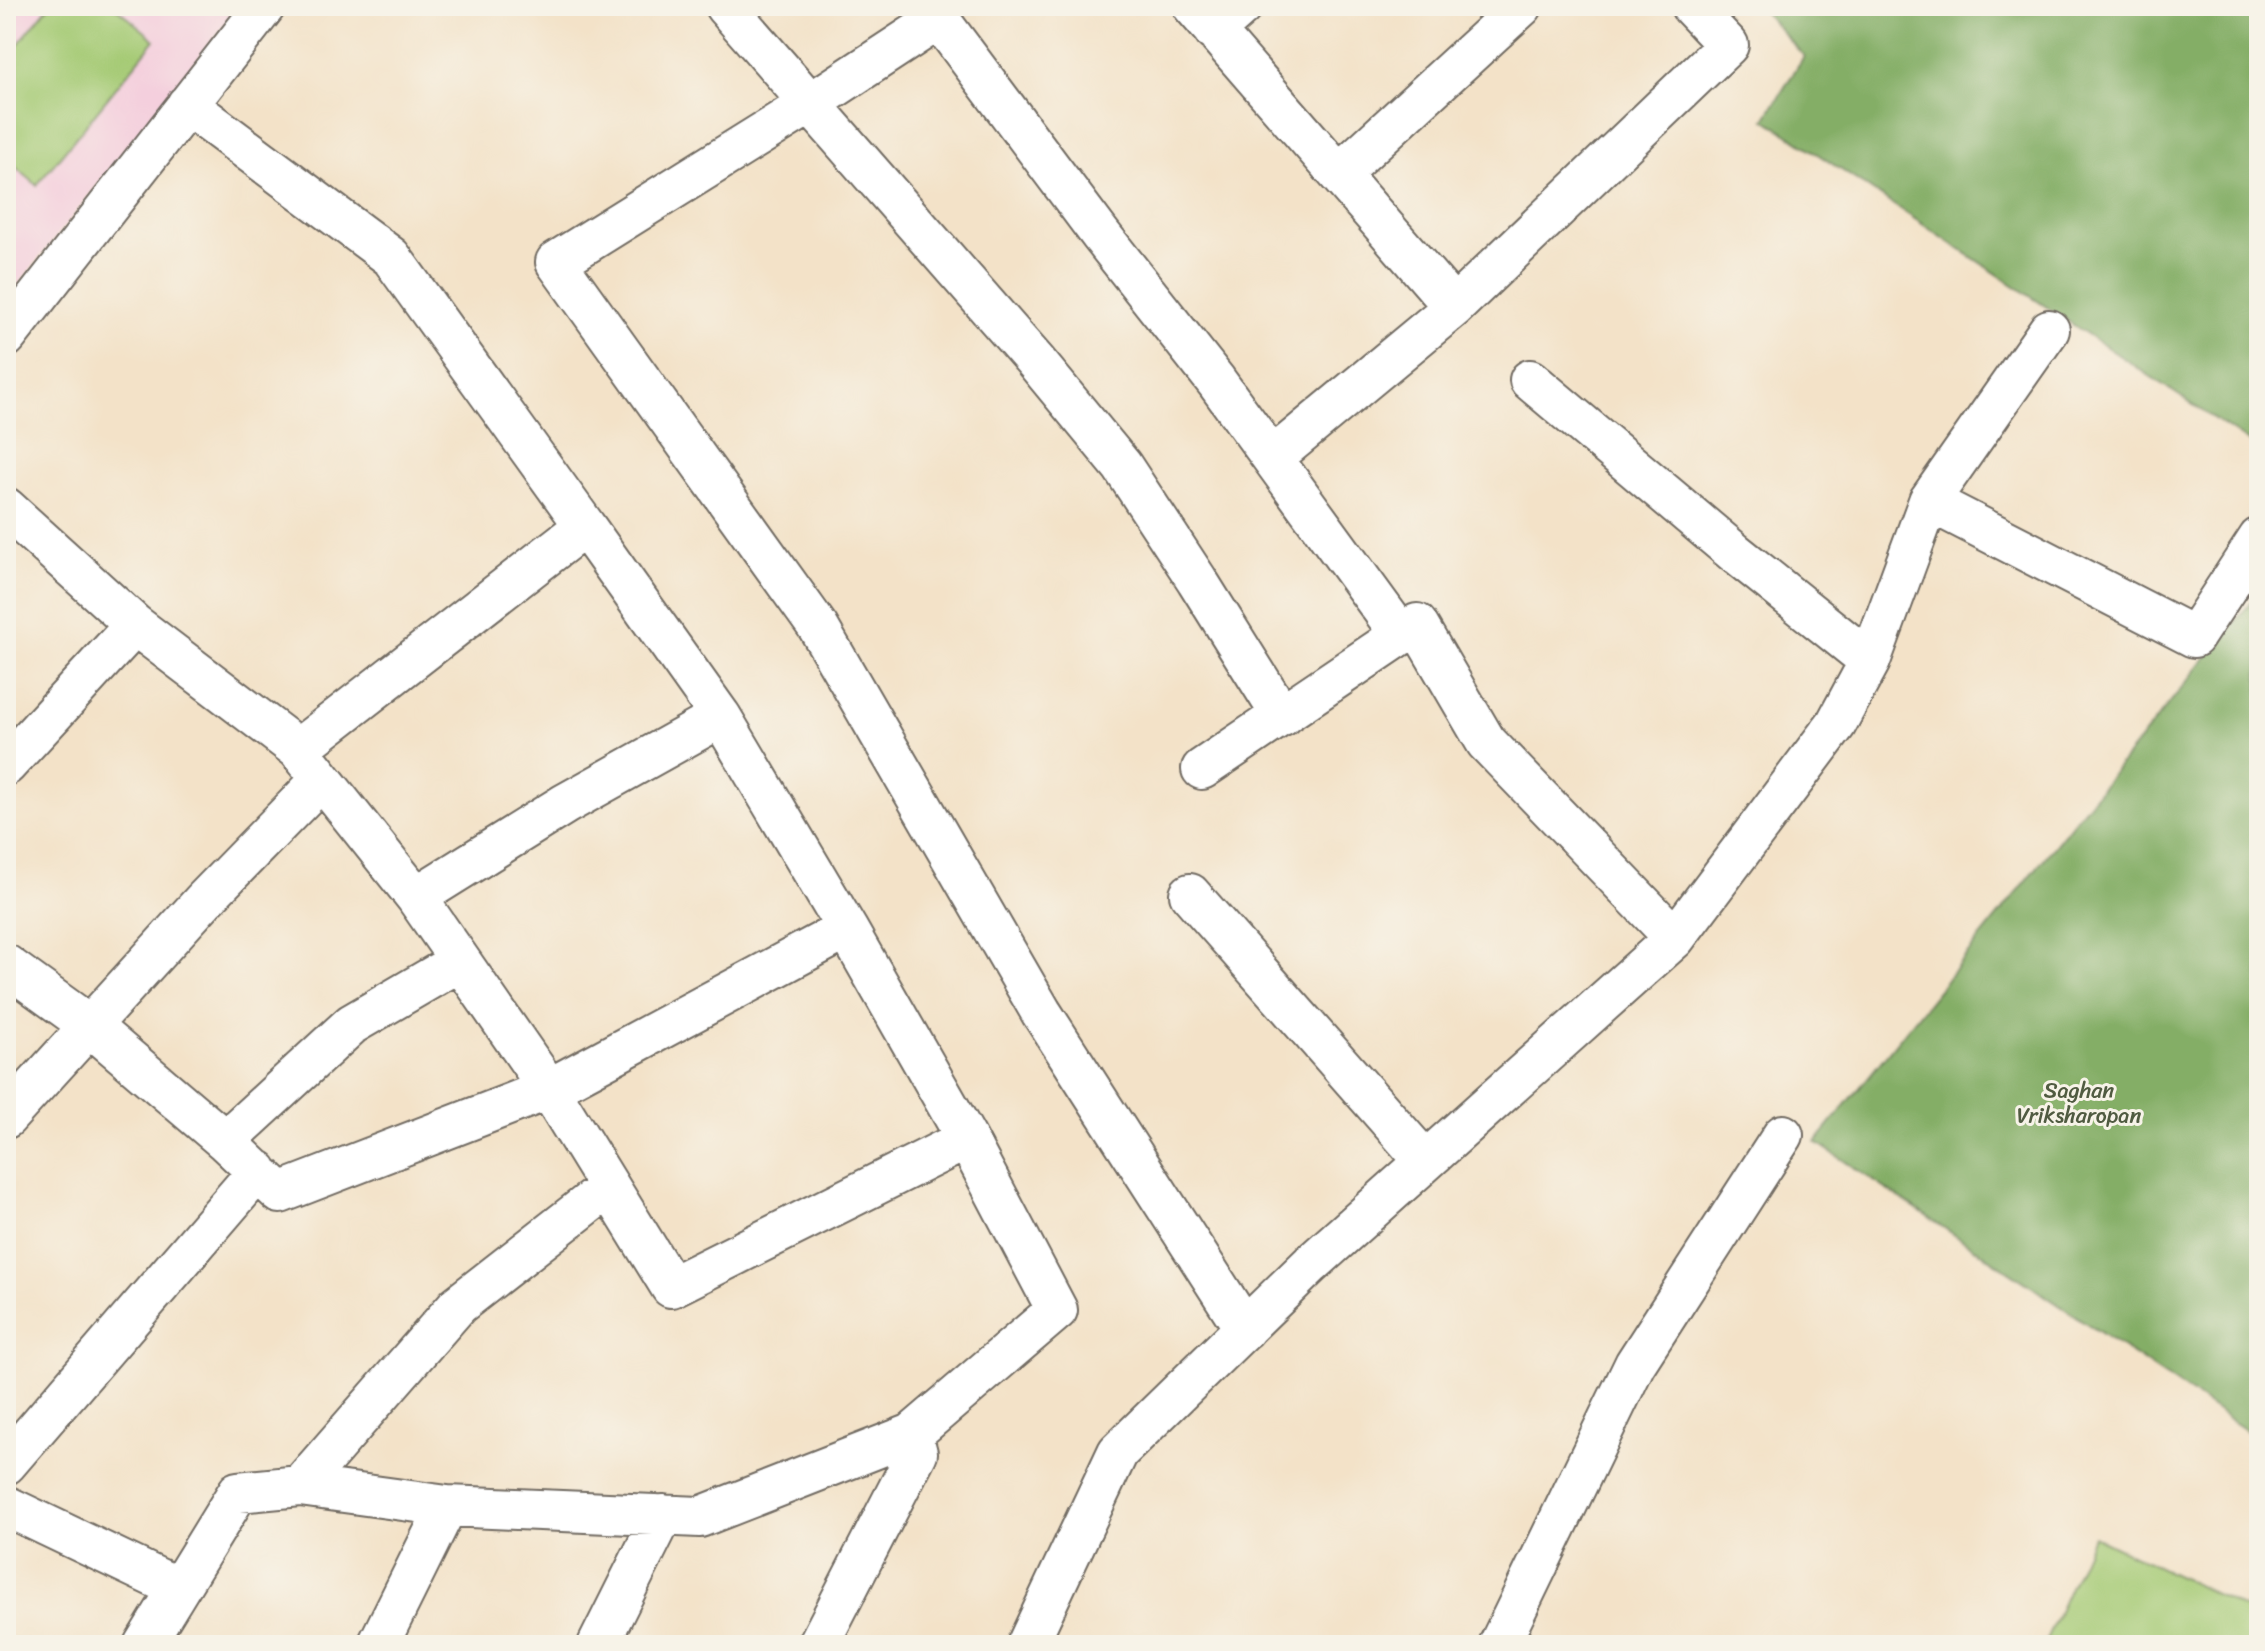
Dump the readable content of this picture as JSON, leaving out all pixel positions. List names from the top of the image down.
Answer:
{
  "parks": ["Saghan Vriksharopan"]
}
